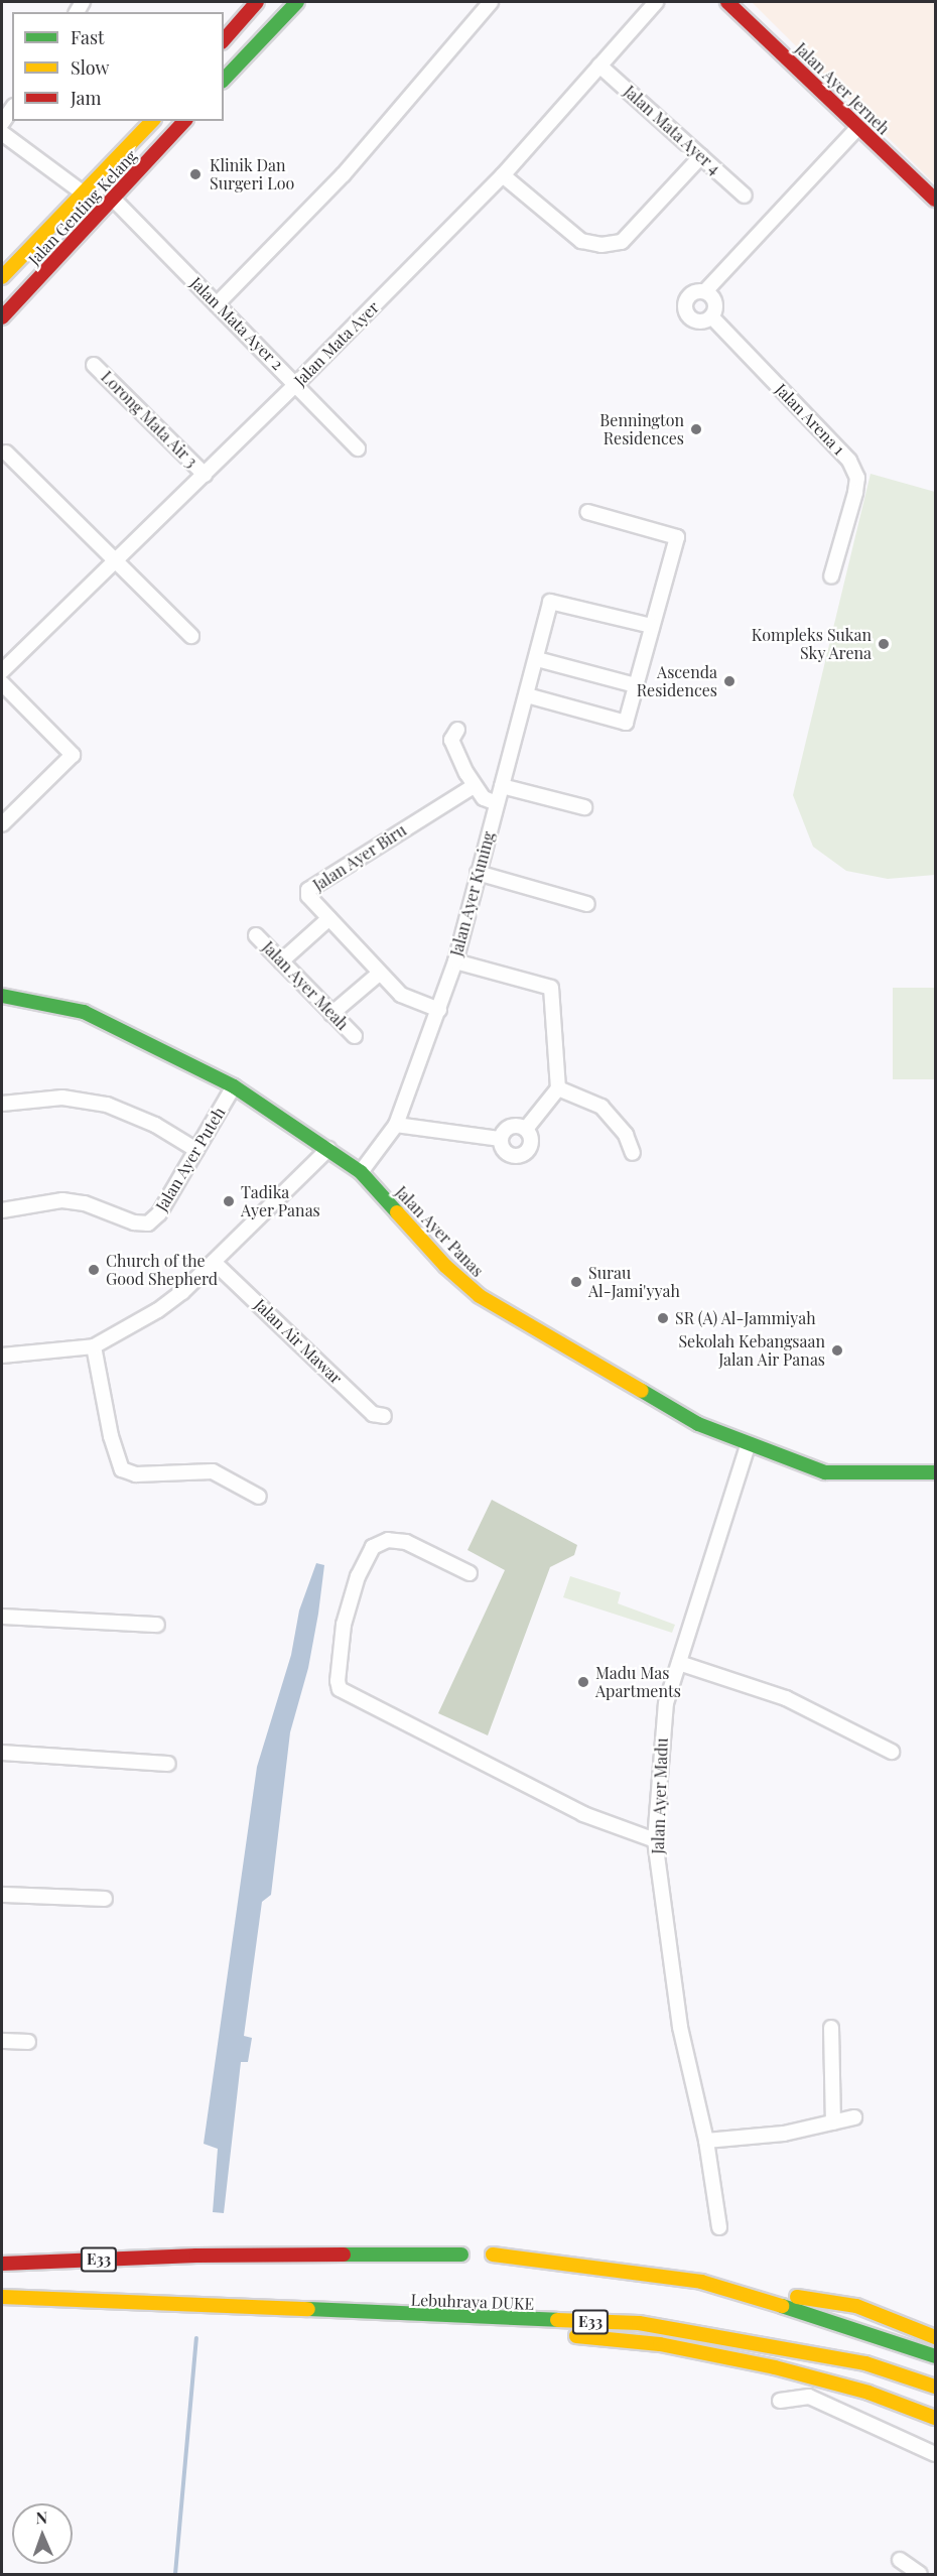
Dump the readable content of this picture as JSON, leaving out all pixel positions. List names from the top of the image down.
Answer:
{
  "streets": {
    "main road": [
      "Jalan Ayer Jerneh",
      "Jalan Genting Kelang",
      "Jalan Ayer Panas",
      "E33",
      "Lebuhraya DUKE"
    ],
    "street": [
      "Jalan Mata Ayer 4",
      "Jalan Mata Ayer 2",
      "Jalan Mata Ayer",
      "Lorong Mata Air 3",
      "Jalan Arena 1",
      "Jalan Ayer Biru",
      "Jalan Ayer Kuning",
      "Jalan Ayer Meah",
      "Jalan Ayer Puteh",
      "Jalan Air Mawar",
      "Jalan Ayer Madu"
    ]
  },
  "crossings": [
    ["Jalan Mata Ayer 4", "Jalan Mata Ayer"],
    ["Jalan Genting Kelang", "Jalan Mata Ayer 2"],
    ["Jalan Mata Ayer 2", "Jalan Mata Ayer"],
    ["Jalan Mata Ayer", "Lorong Mata Air 3"],
    ["Jalan Ayer Biru", "Jalan Ayer Kuning"],
    ["Jalan Ayer Kuning", "Jalan Ayer Panas"],
    ["Jalan Ayer Puteh", "Jalan Ayer Panas"],
    ["Jalan Ayer Panas", "Jalan Ayer Madu"]
  ],
  "places": [
    "Klinik Dan Surgeri Loo",
    "Bennington Residences",
    "Kompleks Sukan Sky Arena",
    "Ascenda Residences",
    "Tadika Ayer Panas",
    "Church of the Good Shepherd",
    "Surau Al-Jami'yyah",
    "SR (A) Al-Jammiyah",
    "Sekolah Kebangsaan Jalan Air Panas",
    "Madu Mas Apartments"
  ],
  "legend": ["Fast", "Slow", "Jam"],
  "north": "top"
}
